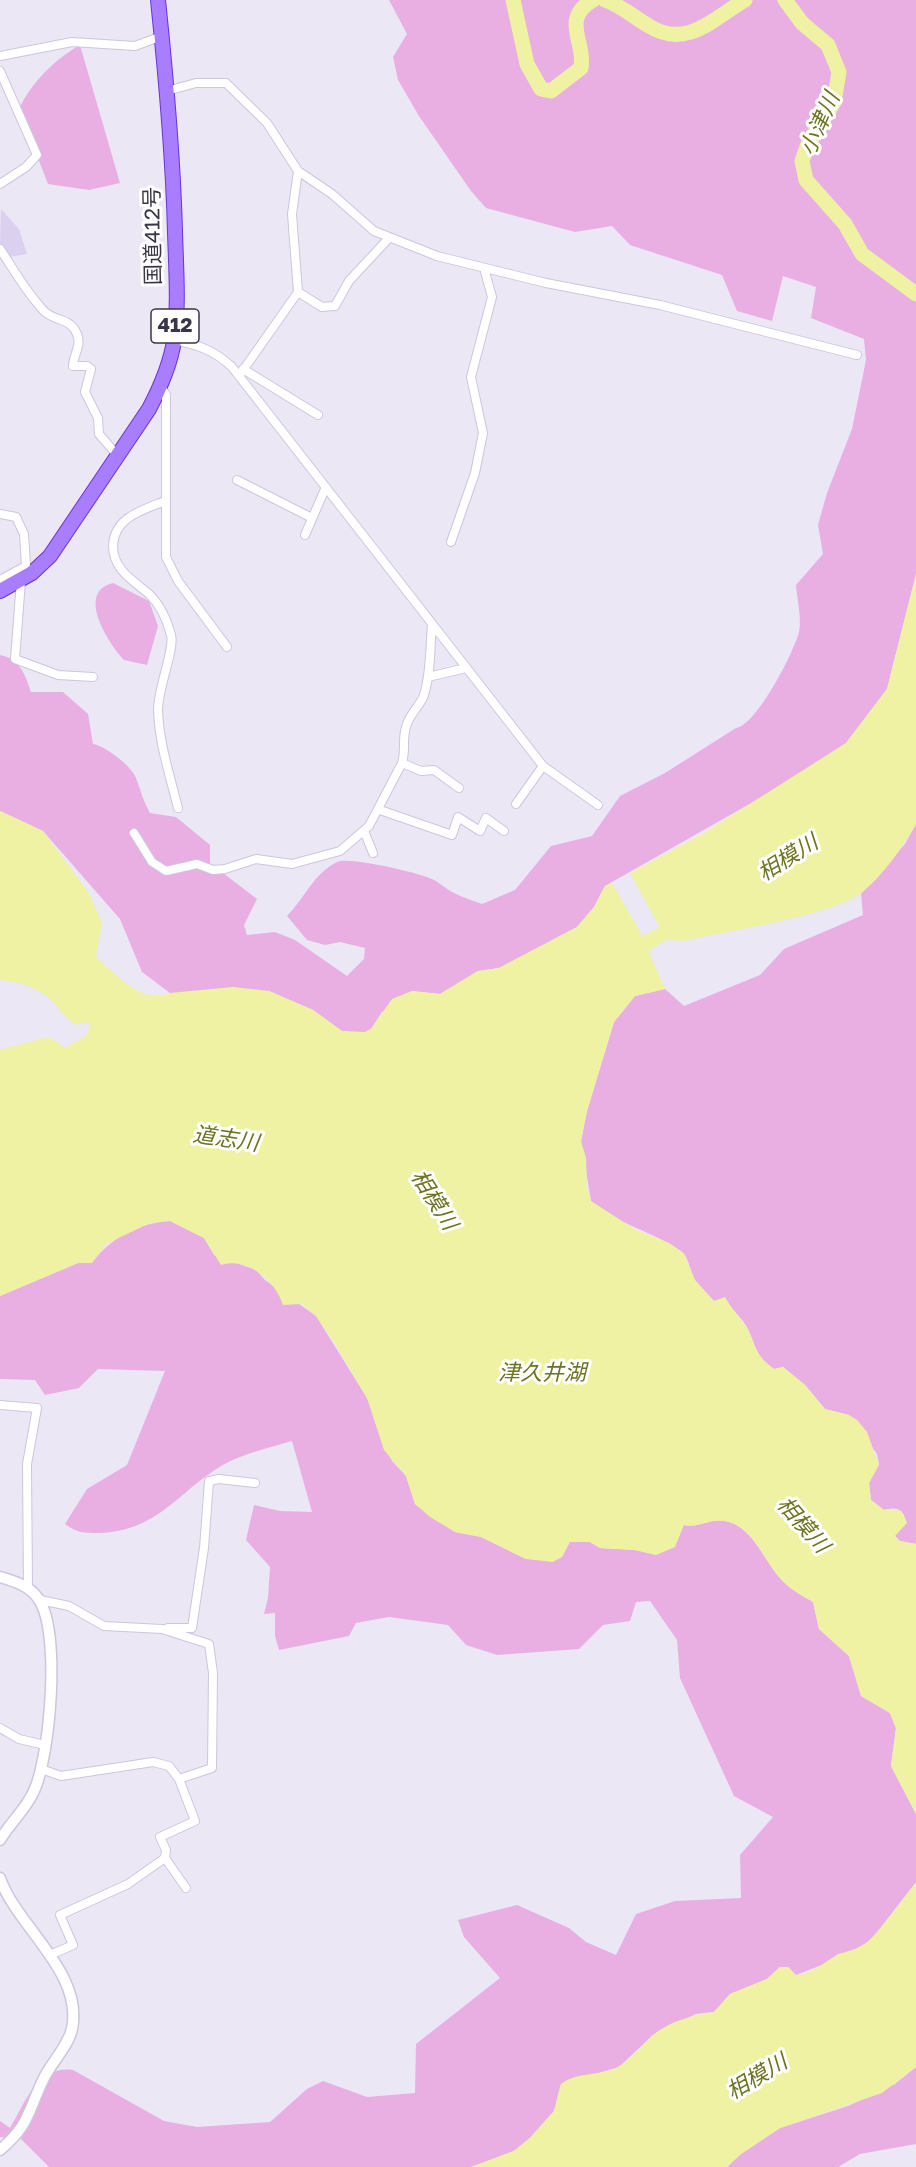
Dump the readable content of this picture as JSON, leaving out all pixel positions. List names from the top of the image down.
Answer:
{
  "streets": {
    "highway": ["国道412号", "412"]
  },
  "water": [
    "小津川",
    "相模川",
    "道志川",
    "津久井湖"
  ]
}
